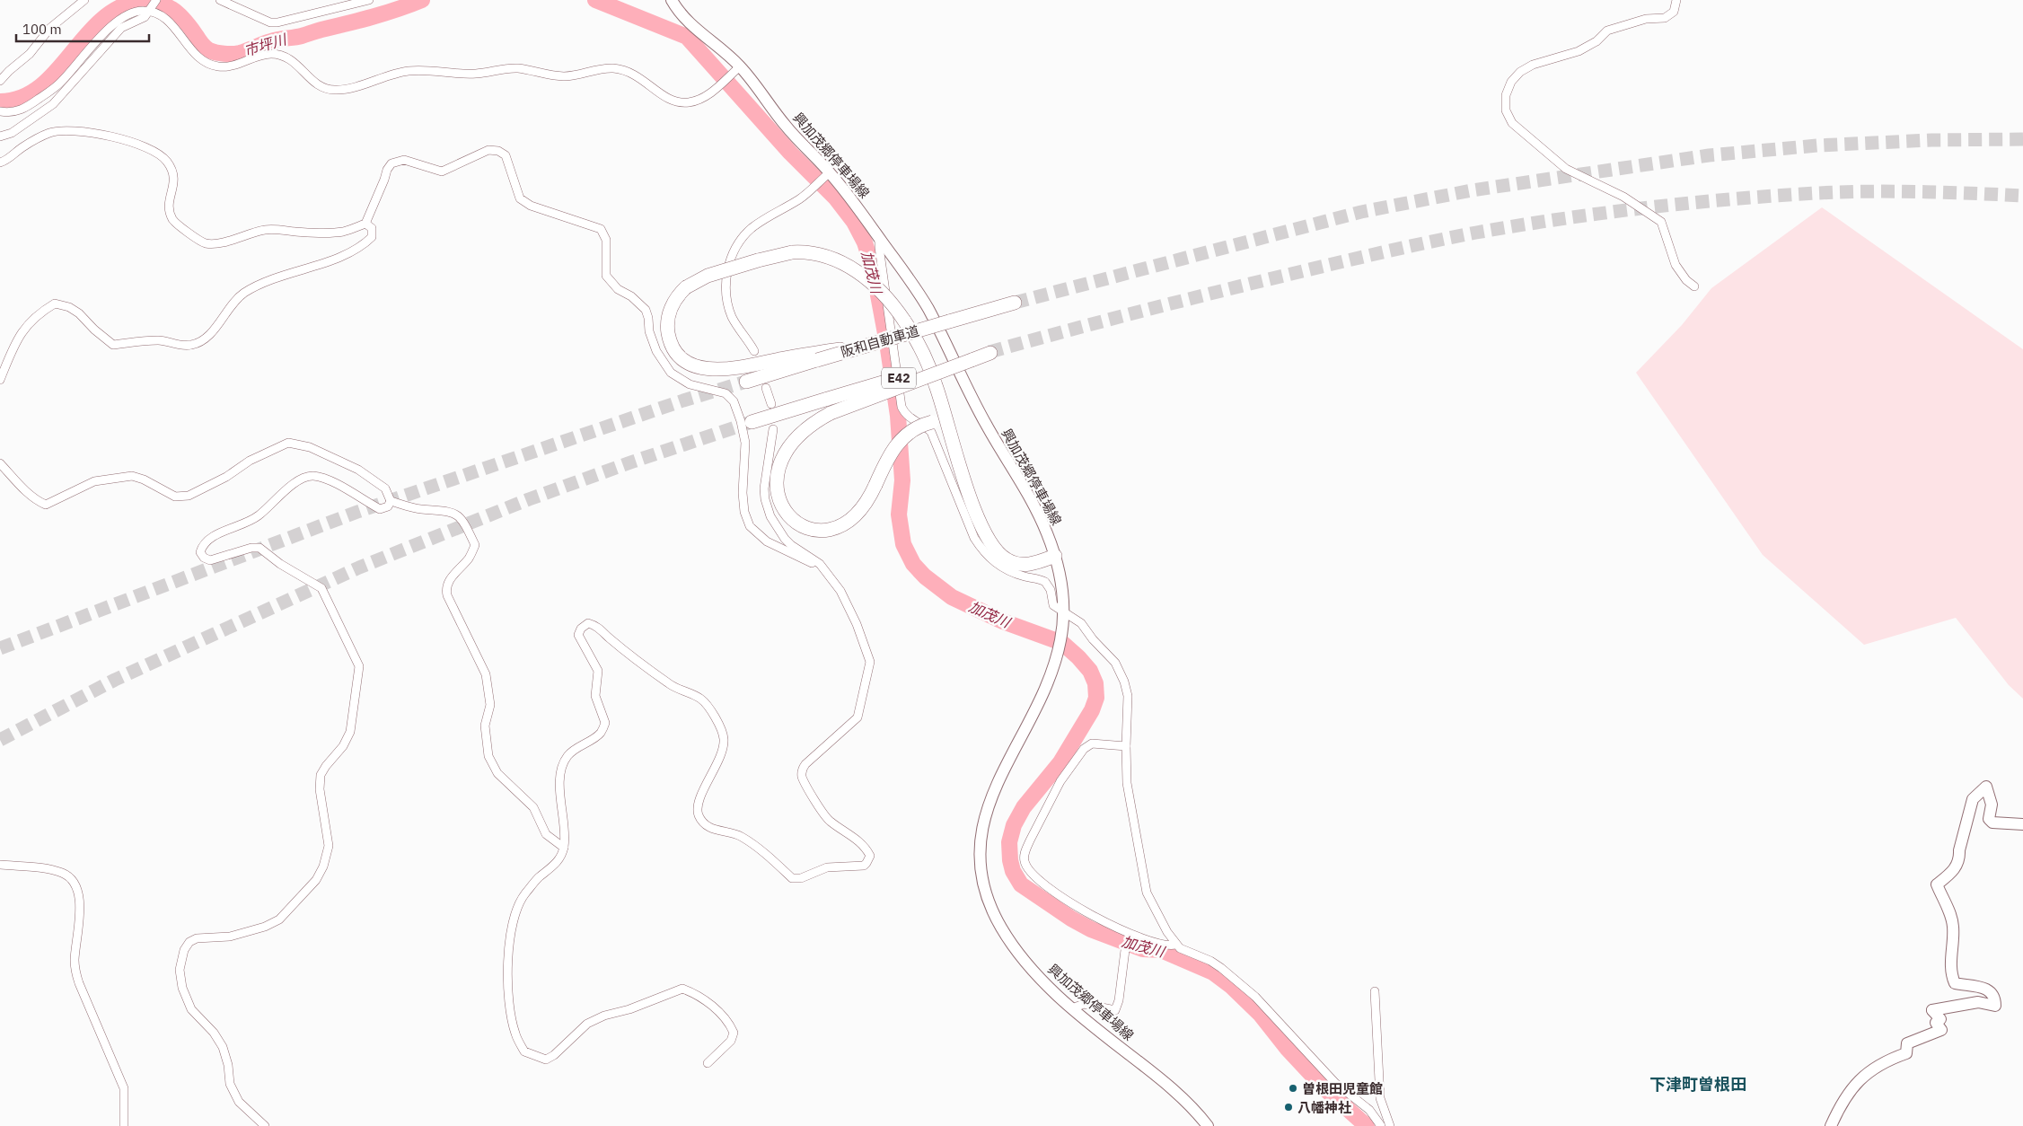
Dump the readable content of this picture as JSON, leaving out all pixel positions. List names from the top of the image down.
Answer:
{
  "streets": {
    "highway": ["阪和自動車道", "E42"],
    "main road": ["興加茂郷停車場線"]
  },
  "districts": ["下津町曽根田"],
  "water": ["市坪川", "加茂川"],
  "places": ["曽根田児童館", "八幡神社"],
  "scale_bar": "100 m"
}
